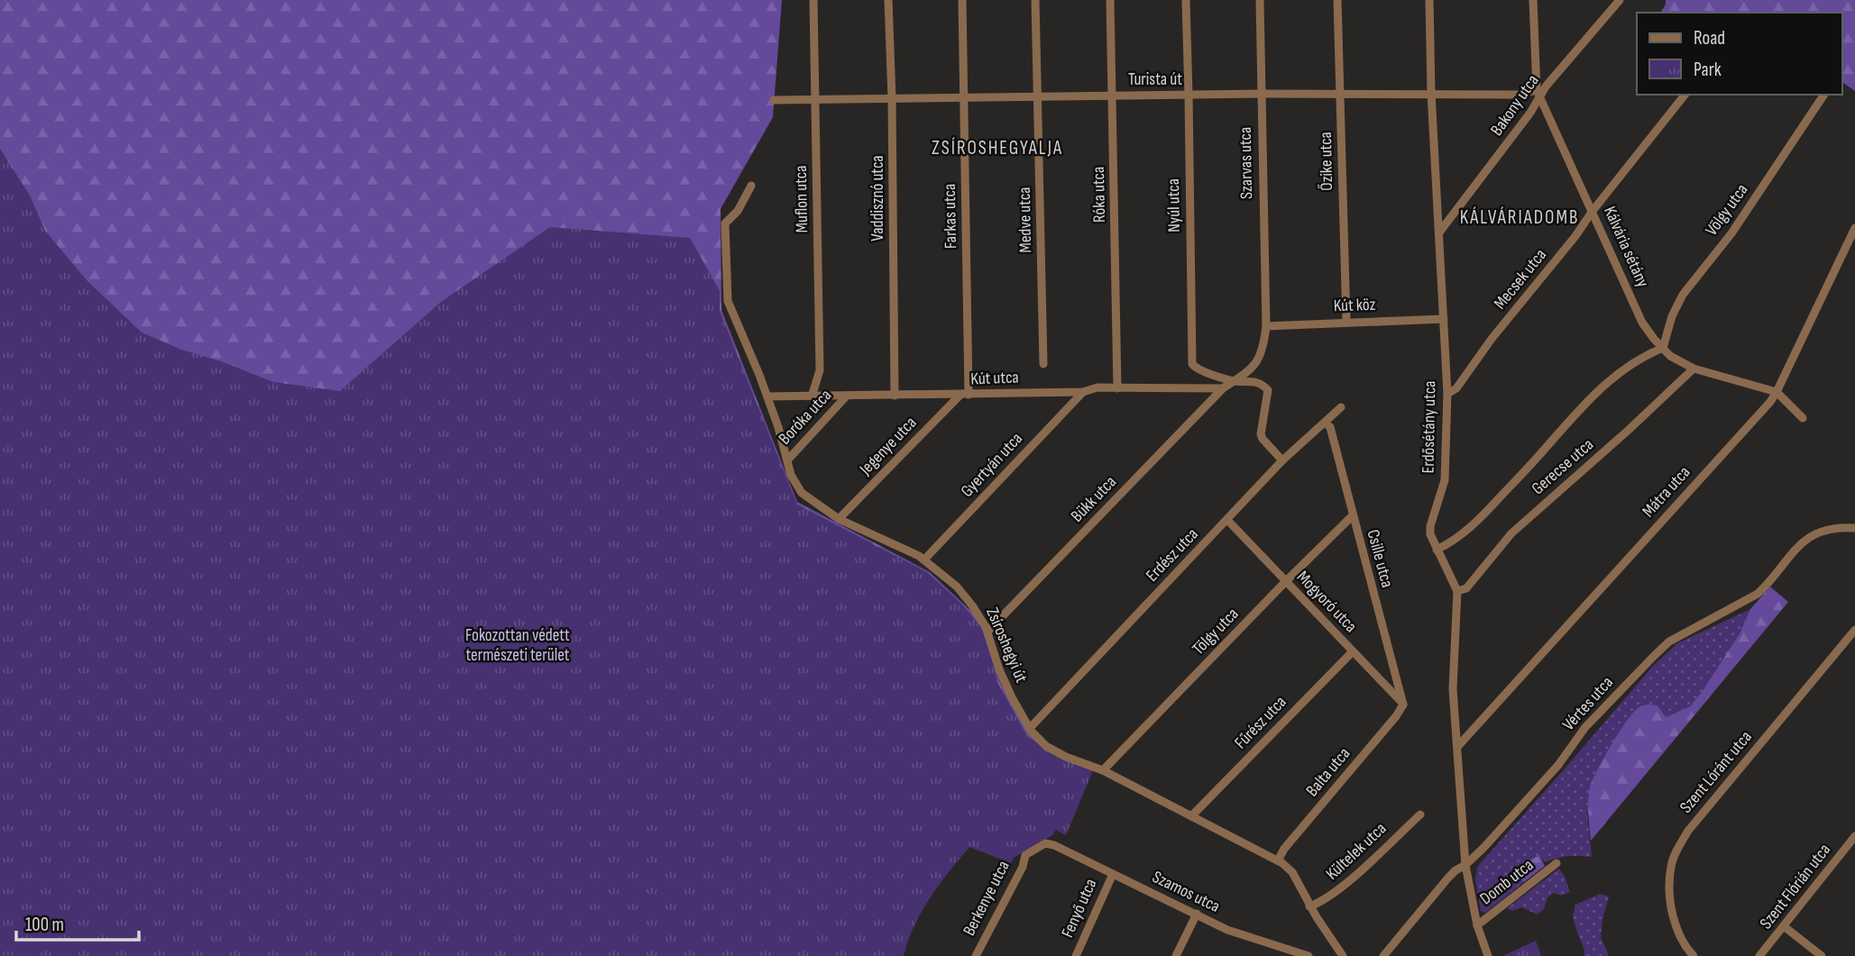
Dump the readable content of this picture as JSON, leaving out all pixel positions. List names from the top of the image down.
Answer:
{
  "streets": {
    "street": [
      "Turista út",
      "Bakony utca",
      "Őzike utca",
      "Szarvas utca",
      "Róka utca",
      "Vaddisznó utca",
      "Muflon utca",
      "Nyúl utca",
      "Völgy utca",
      "Farkas utca",
      "Medve utca",
      "Kálvária sétány",
      "Mecsek utca",
      "Kút köz",
      "Kút utca",
      "Boróka utca",
      "Erdősétány utca",
      "Jegenye utca",
      "Gyertyán utca",
      "Gerecse utca",
      "Mátra utca",
      "Bükk utca",
      "Erdész utca",
      "Csille utca",
      "Mogyoró utca",
      "Tölgy utca",
      "Zsíroshegyi út",
      "Vértes utca",
      "Fűrész utca",
      "Balta utca",
      "Szent Lóránt utca",
      "Kültelek utca",
      "Domb utca",
      "Szent Flórián utca",
      "Szamos utca",
      "Berkenye utca",
      "Fenyő utca"
    ]
  },
  "crossings": [
    ["Turista út", "Bakony utca"],
    ["Turista út", "Őzike utca"],
    ["Turista út", "Szarvas utca"],
    ["Turista út", "Róka utca"],
    ["Turista út", "Vaddisznó utca"],
    ["Turista út", "Muflon utca"],
    ["Turista út", "Nyúl utca"],
    ["Turista út", "Farkas utca"],
    ["Turista út", "Medve utca"],
    ["Turista út", "Kálvária sétány"],
    ["Turista út", "Erdősétány utca"],
    ["Bakony utca", "Kálvária sétány"],
    ["Bakony utca", "Erdősétány utca"],
    ["Őzike utca", "Kút köz"],
    ["Szarvas utca", "Nyúl utca"],
    ["Szarvas utca", "Kút köz"],
    ["Szarvas utca", "Bükk utca"],
    ["Róka utca", "Kút utca"],
    ["Vaddisznó utca", "Kút utca"],
    ["Muflon utca", "Kút utca"],
    ["Nyúl utca", "Bükk utca"],
    ["Völgy utca", "Kálvária sétány"],
    ["Völgy utca", "Gerecse utca"],
    ["Farkas utca", "Kút utca"],
    ["Farkas utca", "Jegenye utca"],
    ["Kálvária sétány", "Mecsek utca"],
    ["Kálvária sétány", "Gerecse utca"],
    ["Kálvária sétány", "Mátra utca"],
    ["Mecsek utca", "Erdősétány utca"],
    ["Kút köz", "Erdősétány utca"],
    ["Kút utca", "Boróka utca"],
    ["Kút utca", "Jegenye utca"],
    ["Kút utca", "Gyertyán utca"],
    ["Kút utca", "Bükk utca"],
    ["Kút utca", "Zsíroshegyi út"],
    ["Boróka utca", "Zsíroshegyi út"],
    ["Erdősétány utca", "Gerecse utca"],
    ["Erdősétány utca", "Mátra utca"],
    ["Erdősétány utca", "Vértes utca"],
    ["Erdősétány utca", "Domb utca"],
    ["Jegenye utca", "Zsíroshegyi út"],
    ["Gyertyán utca", "Zsíroshegyi út"],
    ["Bükk utca", "Zsíroshegyi út"],
    ["Erdész utca", "Csille utca"],
    ["Erdész utca", "Mogyoró utca"],
    ["Erdész utca", "Zsíroshegyi út"],
    ["Csille utca", "Mogyoró utca"],
    ["Csille utca", "Tölgy utca"],
    ["Csille utca", "Balta utca"],
    ["Mogyoró utca", "Tölgy utca"],
    ["Mogyoró utca", "Fűrész utca"],
    ["Mogyoró utca", "Balta utca"],
    ["Tölgy utca", "Zsíroshegyi út"],
    ["Zsíroshegyi út", "Fűrész utca"],
    ["Zsíroshegyi út", "Balta utca"],
    ["Zsíroshegyi út", "Kültelek utca"],
    ["Szamos utca", "Berkenye utca"],
    ["Szamos utca", "Fenyő utca"]
  ],
  "districts": ["ZSÍROSHEGYALJA", "KÁLVÁRIADOMB"],
  "parks": ["Fokozottan védett természeti terület"],
  "legend": ["Road", "Park"],
  "scale_bar": "100 m"
}
